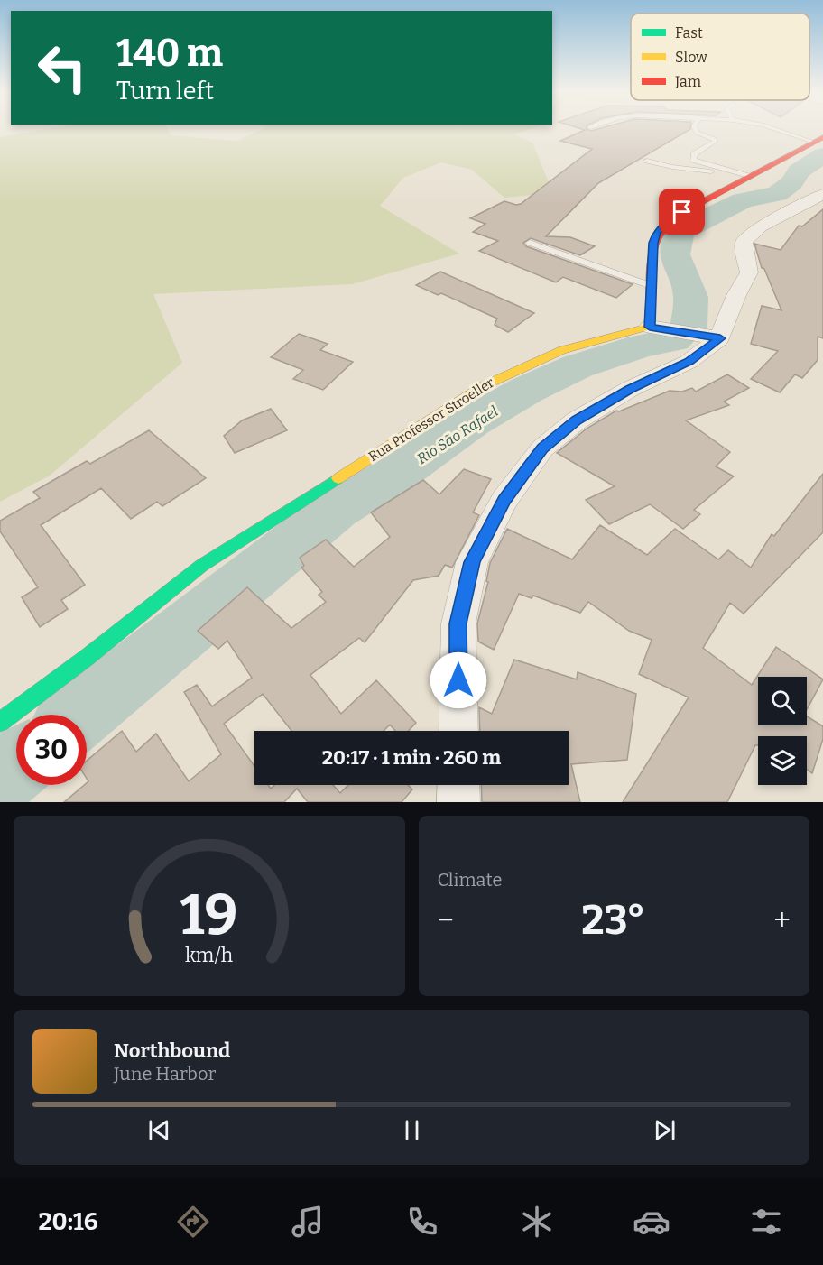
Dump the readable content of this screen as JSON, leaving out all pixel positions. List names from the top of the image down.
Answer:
{
  "streets": {
    "street": ["Rua Professor Stroeller"]
  },
  "water": ["Rio São Rafael"],
  "legend": ["Fast", "Slow", "Jam"],
  "page": {
    "turn": ["140 m", "Turn left"],
    "limit": "30",
    "trip": "20:17 · 1 min · 260 m",
    "tile": "Climate",
    "heat": ["−", "23°", "+"],
    "song": ["Northbound", "June Harbor"],
    "tabs": "20:16",
    "gauge": ["19", "km/h"]
  }
}
